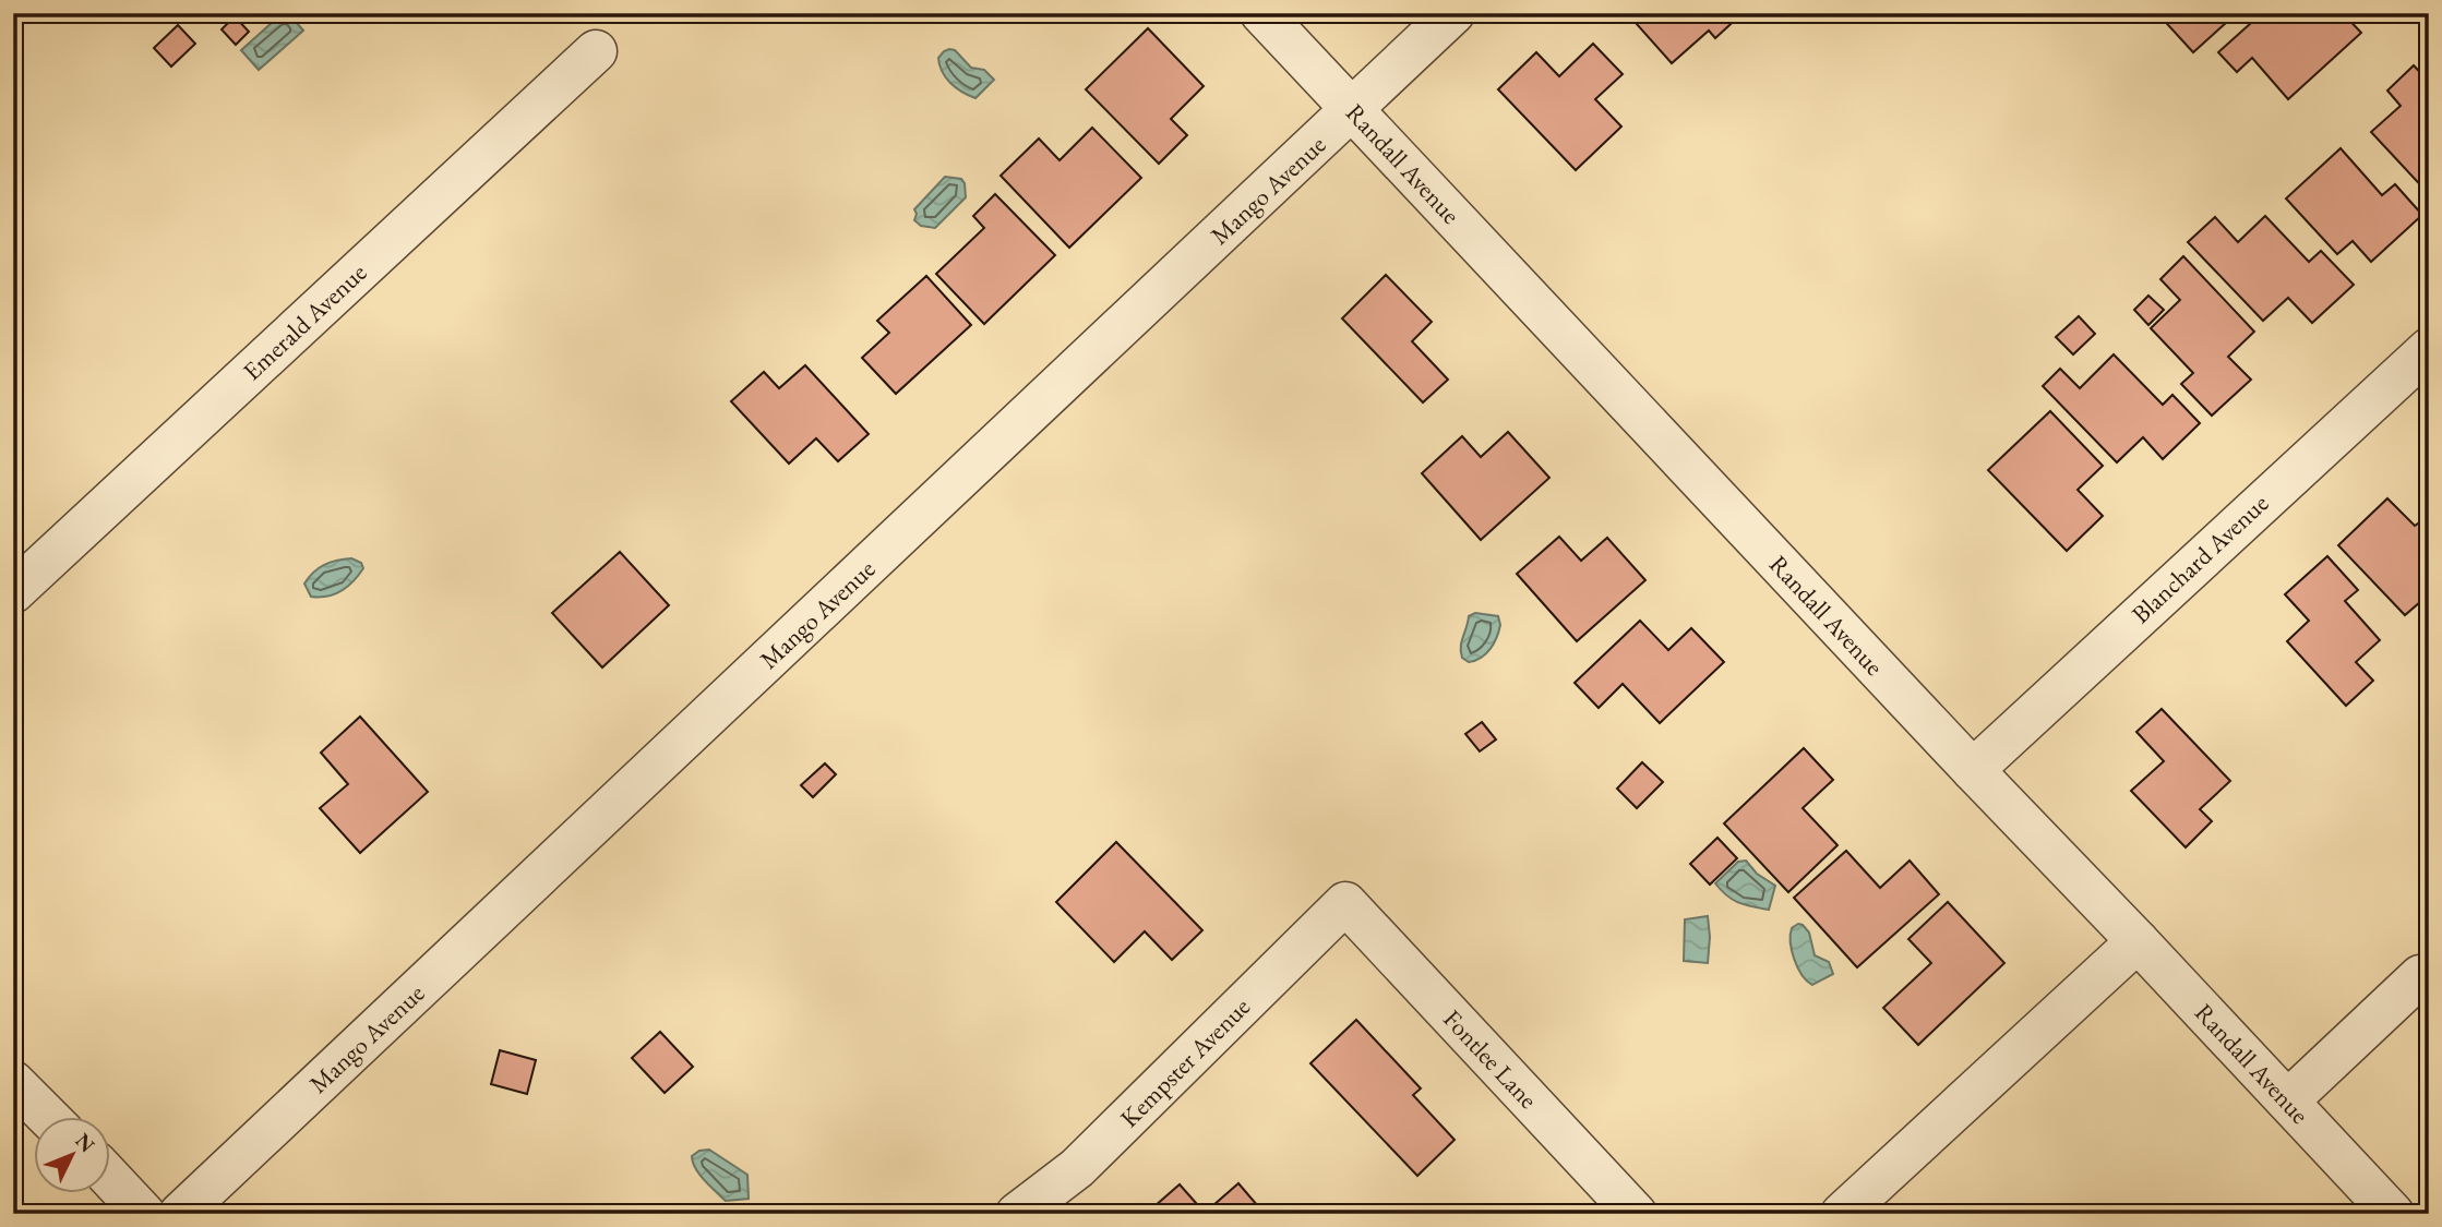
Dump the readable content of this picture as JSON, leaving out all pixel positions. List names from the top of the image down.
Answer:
{
  "streets": {
    "street": [
      "Randall Avenue",
      "Mango Avenue",
      "Emerald Avenue",
      "Blanchard Avenue",
      "Fontlee Lane",
      "Kempster Avenue"
    ]
  },
  "crossings": [
    ["Randall Avenue", "Mango Avenue"],
    ["Randall Avenue", "Blanchard Avenue"],
    ["Fontlee Lane", "Kempster Avenue"]
  ],
  "north": "top right"
}
